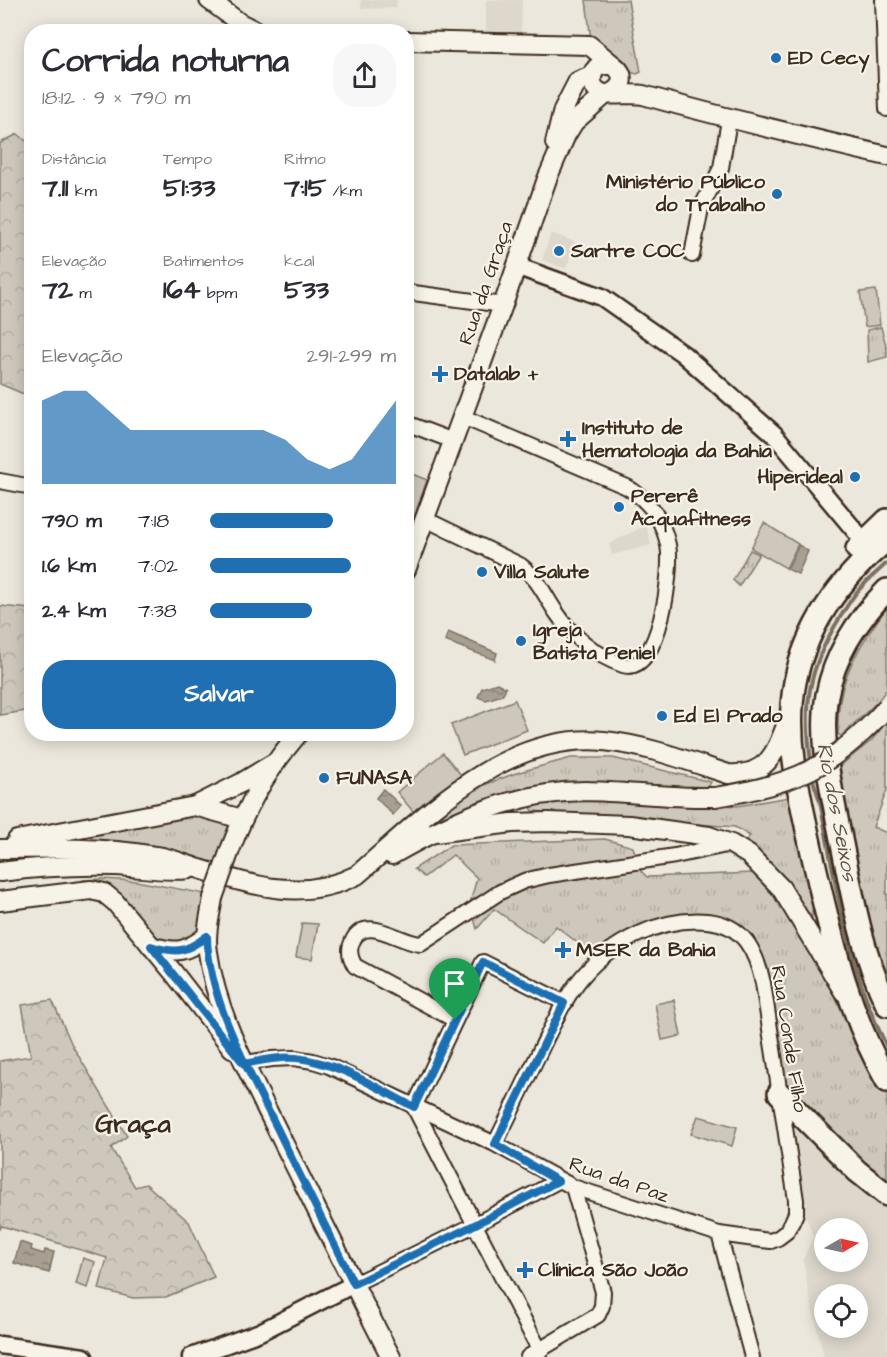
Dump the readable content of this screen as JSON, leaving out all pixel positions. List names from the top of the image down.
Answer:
{
  "streets": {
    "main road": ["Rua da Graça"],
    "street": ["Rua Conde Filho", "Rua da Paz"]
  },
  "crossings": [
    ["Rua Conde Filho", "Rua da Paz"]
  ],
  "districts": ["Graça"],
  "water": ["Rio dos Seixos"],
  "places": {
    "other": [
      "ED Cecy",
      "Ministério Público do Trabalho",
      "Sartre COC",
      "Hiperideal",
      "Pererê Acquafitness",
      "Villa Salute",
      "Igreja Batista Peniel",
      "Ed El Prado",
      "FUNASA"
    ],
    "health": [
      "Datalab +",
      "Instituto de Hematologia da Bahia",
      "MSER da Bahia",
      "Clínica São João"
    ]
  },
  "north": "right",
  "page": {
    "heading": ["Corrida noturna", "18:12 · 9 × 790 m"],
    "stats": [
      ["Distância", "7.11 km"],
      ["Tempo", "51:33"],
      ["Ritmo", "7:15 /km"],
      ["Elevação", "72 m"],
      ["Batimentos", "164 bpm"],
      ["kcal", "533"]
    ],
    "chart": ["Elevação", "291–299 m"],
    "list": [
      {
        "name": "790 m",
        "note": "7:18"
      },
      {
        "name": "1.6 km",
        "note": "7:02"
      },
      {
        "name": "2.4 km",
        "note": "7:38"
      }
    ],
    "buttons": "Salvar"
  }
}
